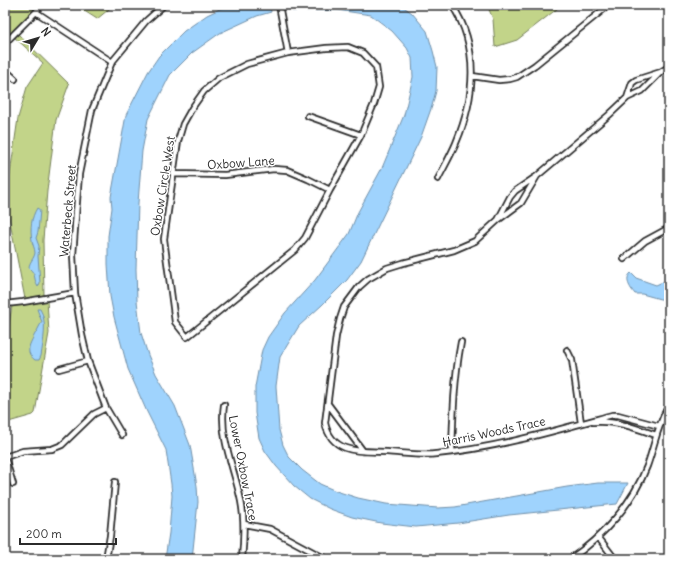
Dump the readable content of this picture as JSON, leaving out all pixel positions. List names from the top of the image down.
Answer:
{
  "streets": {
    "street": [
      "Oxbow Lane",
      "Oxbow Circle West",
      "Waterbeck Street",
      "Harris Woods Trace",
      "Lower Oxbow Trace"
    ]
  },
  "crossings": [
    ["Oxbow Lane", "Oxbow Circle West"]
  ],
  "scale_bar": "200 m",
  "north": "top right"
}
